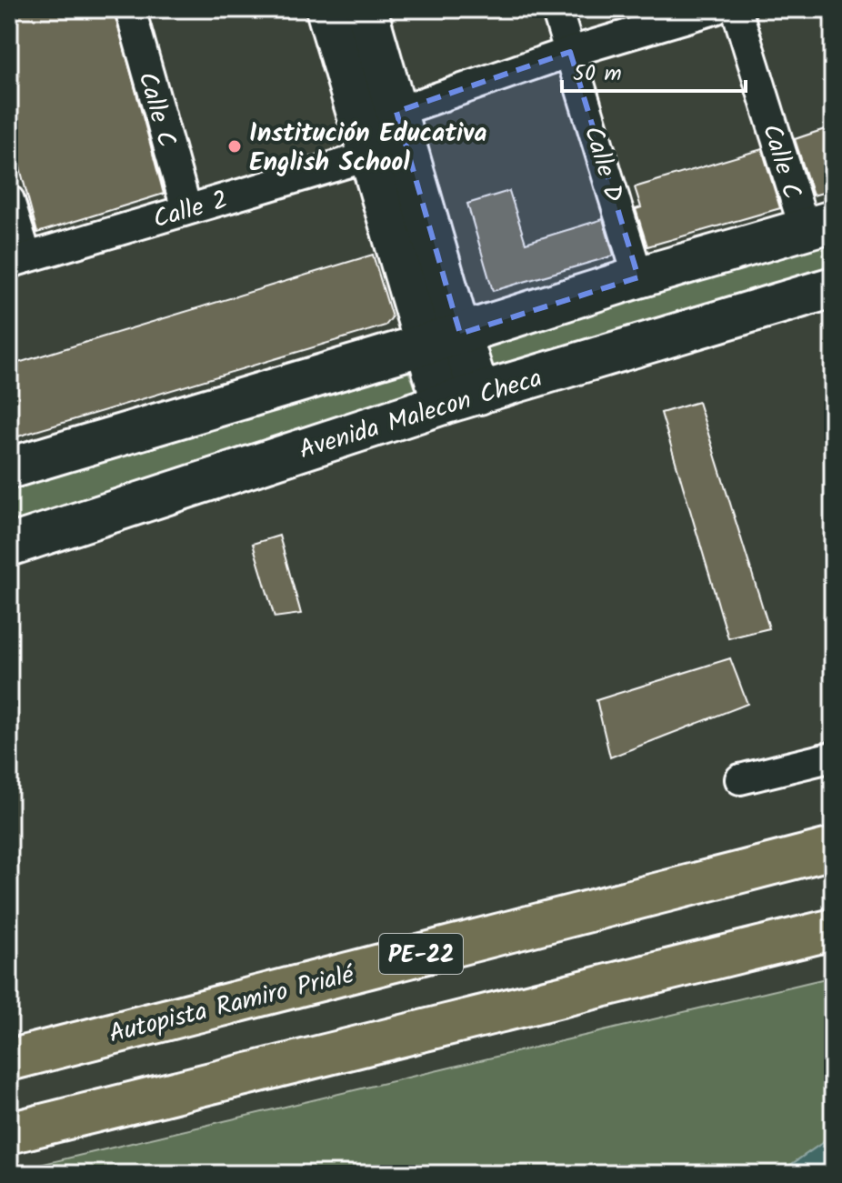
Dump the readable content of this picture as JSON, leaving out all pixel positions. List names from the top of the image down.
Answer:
{
  "streets": {
    "highway": ["PE-22", "Autopista Ramiro Prialé"],
    "main road": ["Avenida Malecon Checa"],
    "street": ["Calle C", "Calle D", "Calle 2"]
  },
  "crossings": [
    ["Calle C", "Calle 2"]
  ],
  "places": ["Institución Educativa English School"],
  "scale_bar": "50 m"
}
